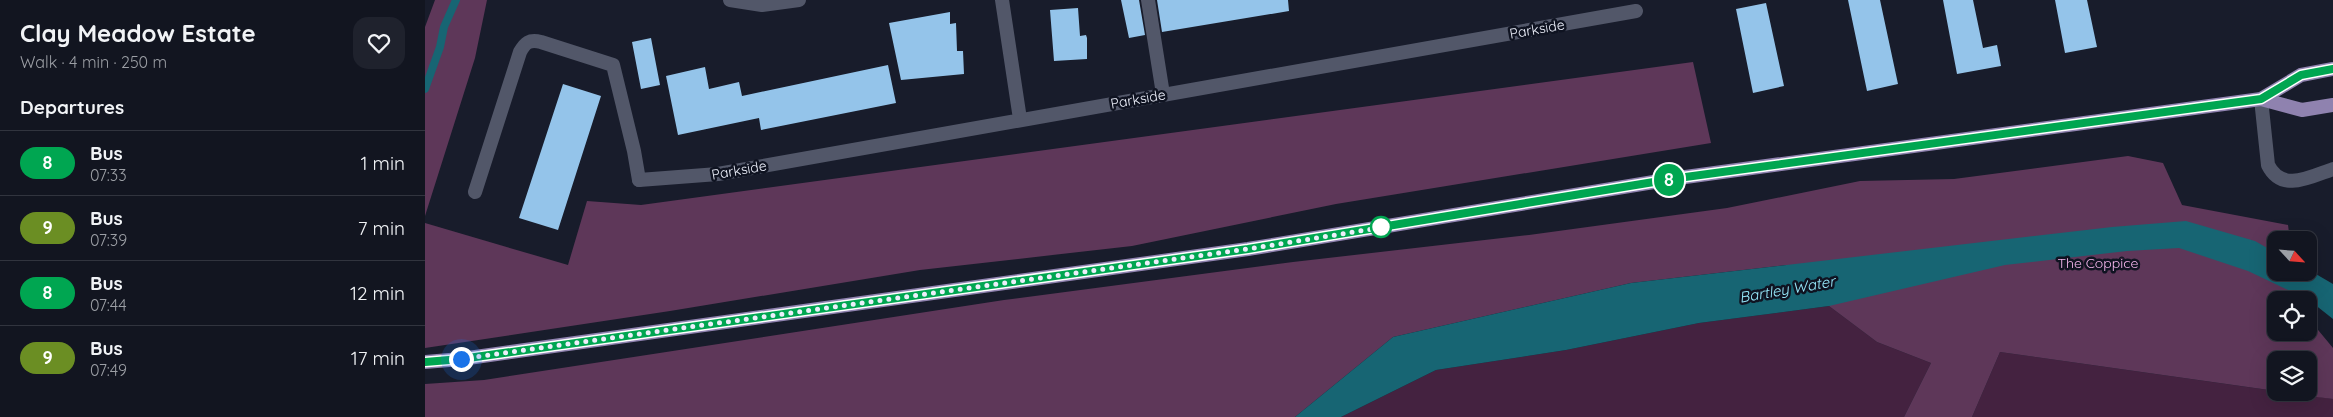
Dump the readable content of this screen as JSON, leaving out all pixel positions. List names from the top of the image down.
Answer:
{
  "streets": {
    "street": ["Parkside"]
  },
  "water": ["Bartley Water"],
  "parks": ["The Coppice"],
  "lines": ["bus line 8"],
  "north": "bottom right",
  "page": {
    "heading": [
      ["Clay Meadow Estate", "Walk · 4 min · 250 m"],
      "Departures"
    ],
    "on_map": "8",
    "list": [
      {
        "mark": "8",
        "name": "Bus",
        "note": "07:33",
        "value": "1 min"
      },
      {
        "mark": "9",
        "name": "Bus",
        "note": "07:39",
        "value": "7 min"
      },
      {
        "mark": "8",
        "name": "Bus",
        "note": "07:44",
        "value": "12 min"
      },
      {
        "mark": "9",
        "name": "Bus",
        "note": "07:49",
        "value": "17 min"
      }
    ]
  }
}
